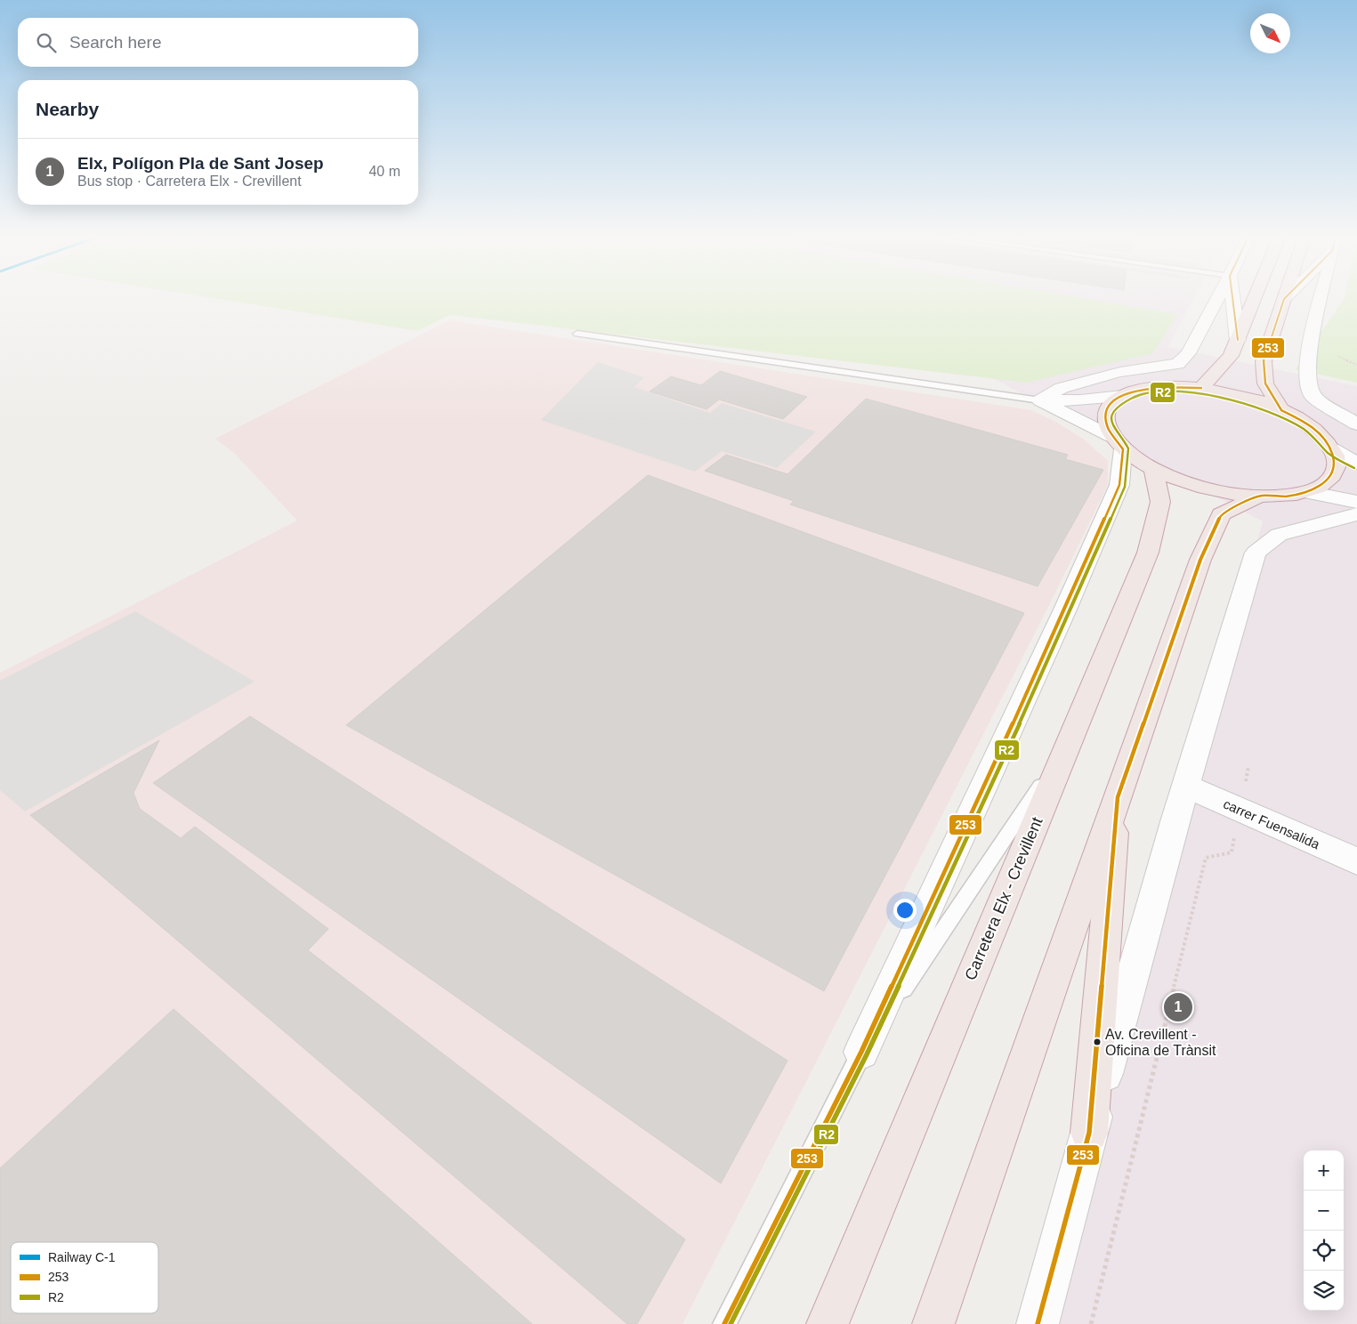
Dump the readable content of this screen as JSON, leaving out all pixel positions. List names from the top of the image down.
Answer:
{
  "streets": {
    "highway": ["Carretera Elx - Crevillent"],
    "street": ["carrer Fuensalida"]
  },
  "places": ["Av. Crevillent - Oficina de Trànsit"],
  "lines": ["transit line 253", "transit line R2"],
  "legend": ["Railway C-1", "253", "R2"],
  "north": "bottom right",
  "page": {
    "search": "Search here",
    "heading": "Nearby",
    "list": [
      {
        "mark": "1",
        "name": "Elx, Polígon Pla de Sant Josep",
        "note": "Bus stop · Carretera Elx - Crevillent",
        "value": "40 m"
      }
    ],
    "pins": "1",
    "map_buttons": ["+", "−"]
  }
}
